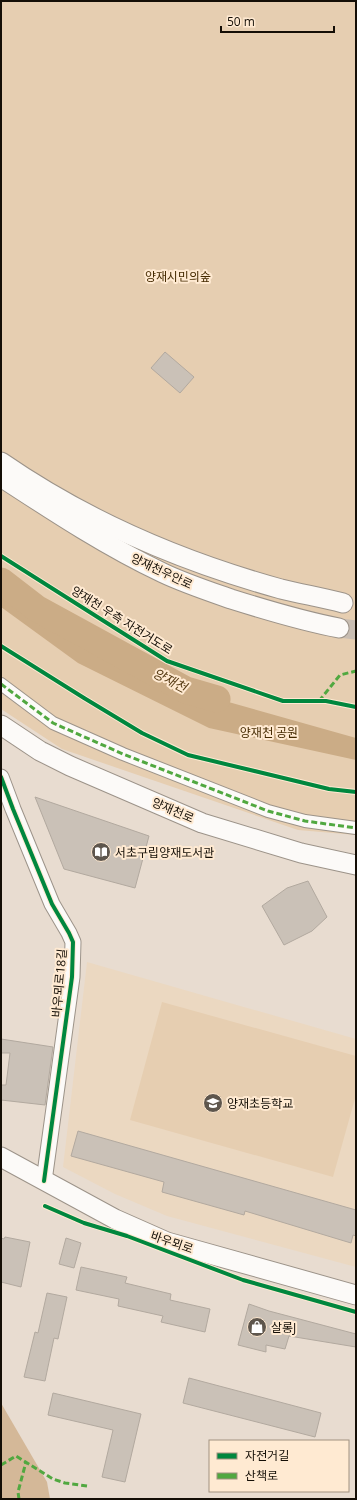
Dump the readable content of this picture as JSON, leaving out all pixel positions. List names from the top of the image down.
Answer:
{
  "streets": {
    "street": [
      "양재천우안로",
      "양재천로",
      "바우뫼로18길",
      "바우뫼로"
    ],
    "cycle path": ["양재천 우측 자전거도로"]
  },
  "crossings": [
    ["바우뫼로18길", "바우뫼로"]
  ],
  "water": ["양재천"],
  "parks": ["양재시민의숲", "양재천 공원"],
  "places": {
    "library": ["서초구립양재도서관"],
    "school or university": ["양재초등학교"],
    "shop": ["살롱J"]
  },
  "legend": ["자전거길", "산책로"],
  "scale_bar": "50 m"
}
